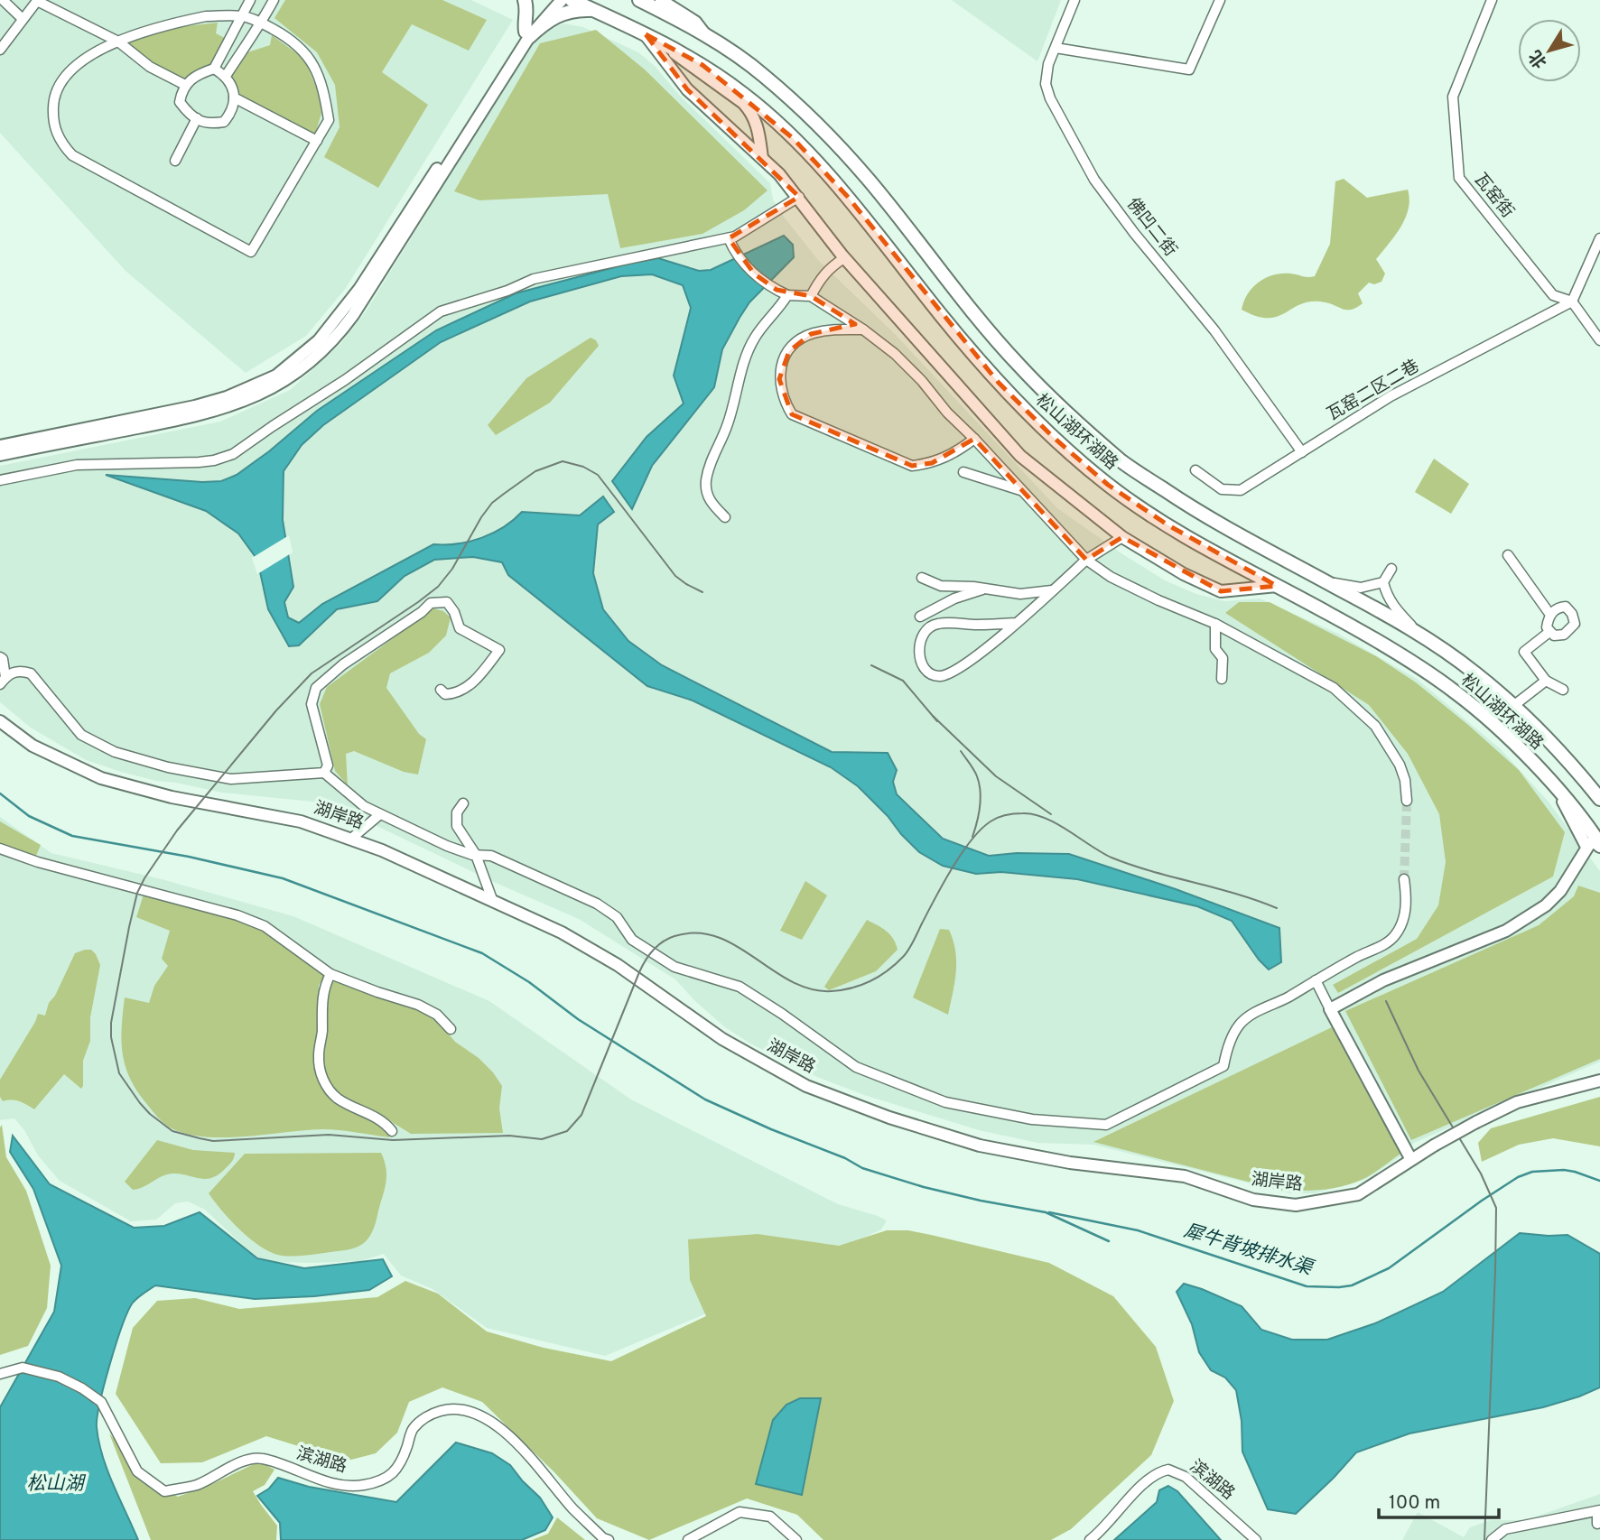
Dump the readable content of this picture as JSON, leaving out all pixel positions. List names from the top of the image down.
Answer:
{
  "streets": {
    "main road": ["松山湖环湖路"],
    "street": [
      "瓦窑街",
      "佛凹二街",
      "瓦窑二区二巷",
      "湖岸路",
      "滨湖路"
    ]
  },
  "crossings": [
    ["瓦窑街", "瓦窑二区二巷"],
    ["佛凹二街", "瓦窑二区二巷"]
  ],
  "water": ["犀牛背坡排水渠", "松山湖"],
  "scale_bar": "100 m",
  "north": "bottom left"
}
